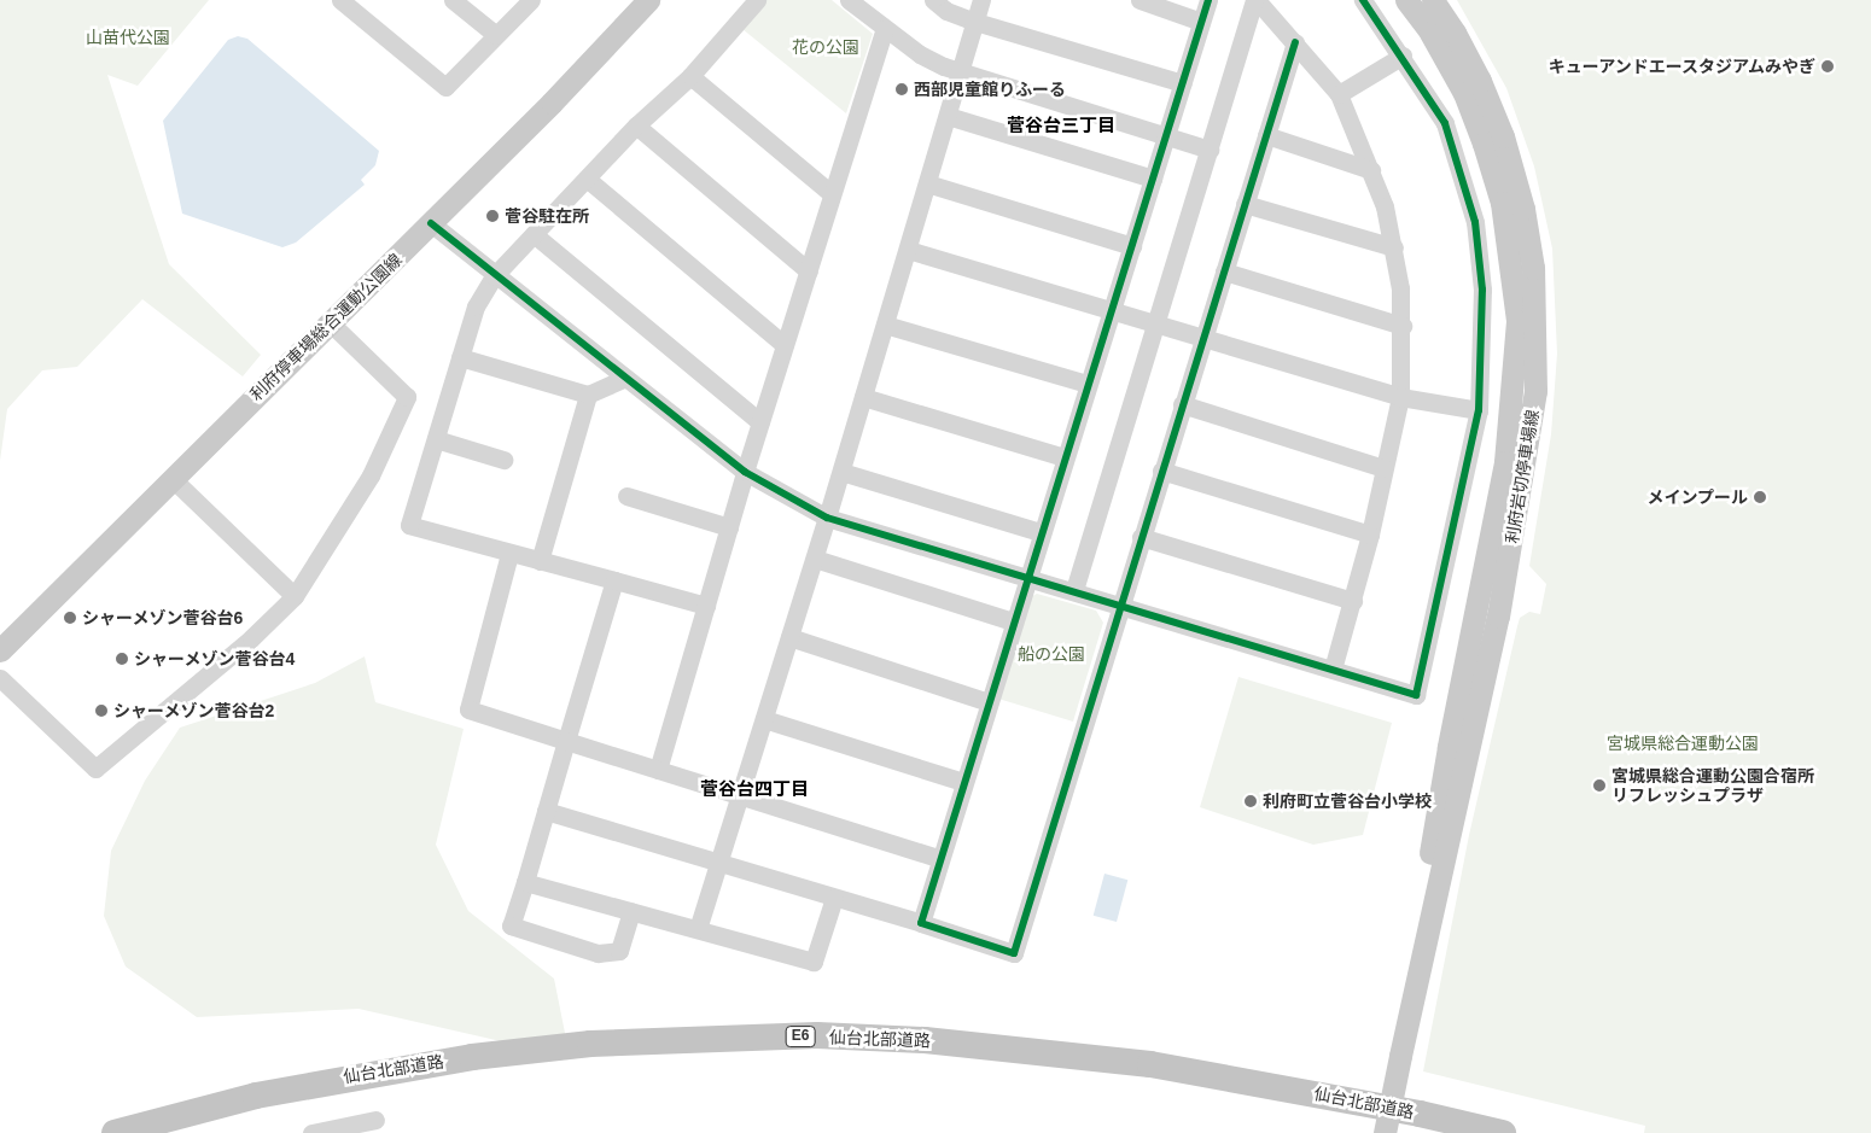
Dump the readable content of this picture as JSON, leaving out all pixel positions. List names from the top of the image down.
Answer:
{
  "streets": {
    "highway": ["E6", "仙台北部道路"],
    "main road": ["利府停車場総合運動公園線", "利府岩切停車場線"]
  },
  "districts": ["菅谷台三丁目", "菅谷台四丁目"],
  "parks": [
    "山苗代公園",
    "花の公園",
    "船の公園",
    "宮城県総合運動公園"
  ],
  "places": [
    "キューアンドエースタジアムみやぎ",
    "西部児童館りふーる",
    "菅谷駐在所",
    "メインプール",
    "シャーメゾン菅谷台6",
    "シャーメゾン菅谷台4",
    "シャーメゾン菅谷台2",
    "宮城県総合運動公園合宿所 リフレッシュプラザ",
    "利府町立菅谷台小学校"
  ]
}
